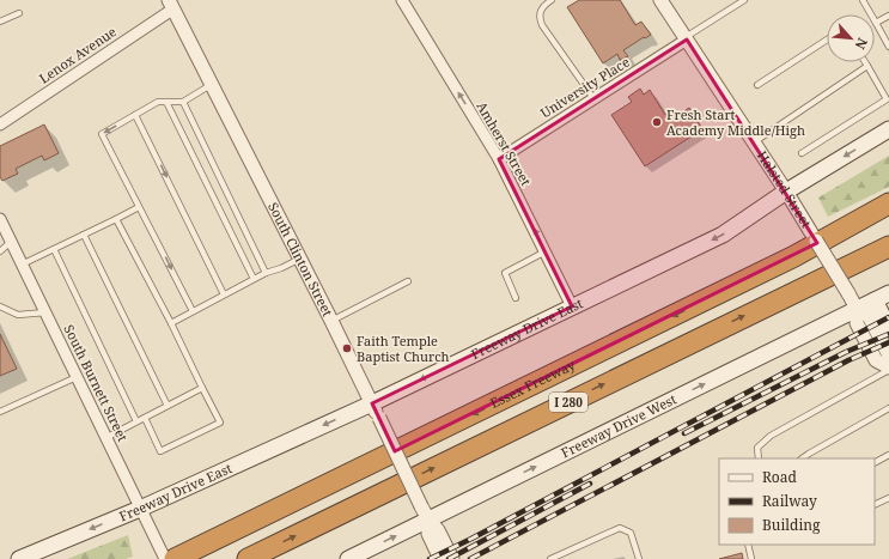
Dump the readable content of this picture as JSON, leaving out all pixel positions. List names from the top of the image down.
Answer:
{
  "streets": {
    "highway": ["Essex Freeway", "I 280"],
    "main road": ["Freeway Drive East", "Freeway Drive West"],
    "street": [
      "Lenox Avenue",
      "University Place",
      "Amherst Street",
      "Halsted Street",
      "South Clinton Street",
      "South Burnett Street"
    ]
  },
  "crossings": [
    ["Lenox Avenue", "South Clinton Street"],
    ["University Place", "Amherst Street"],
    ["University Place", "Halsted Street"],
    ["Amherst Street", "Freeway Drive East"],
    ["Halsted Street", "Freeway Drive East"],
    ["Halsted Street", "Freeway Drive West"],
    ["South Clinton Street", "Freeway Drive East"],
    ["South Clinton Street", "Freeway Drive West"],
    ["Freeway Drive East", "South Burnett Street"]
  ],
  "one_way": ["Amherst Street", "Freeway Drive East", "Freeway Drive West"],
  "places": ["Fresh Start Academy Middle/High", "Faith Temple Baptist Church"],
  "legend": ["Road", "Railway", "Building"],
  "north": "bottom right"
}
